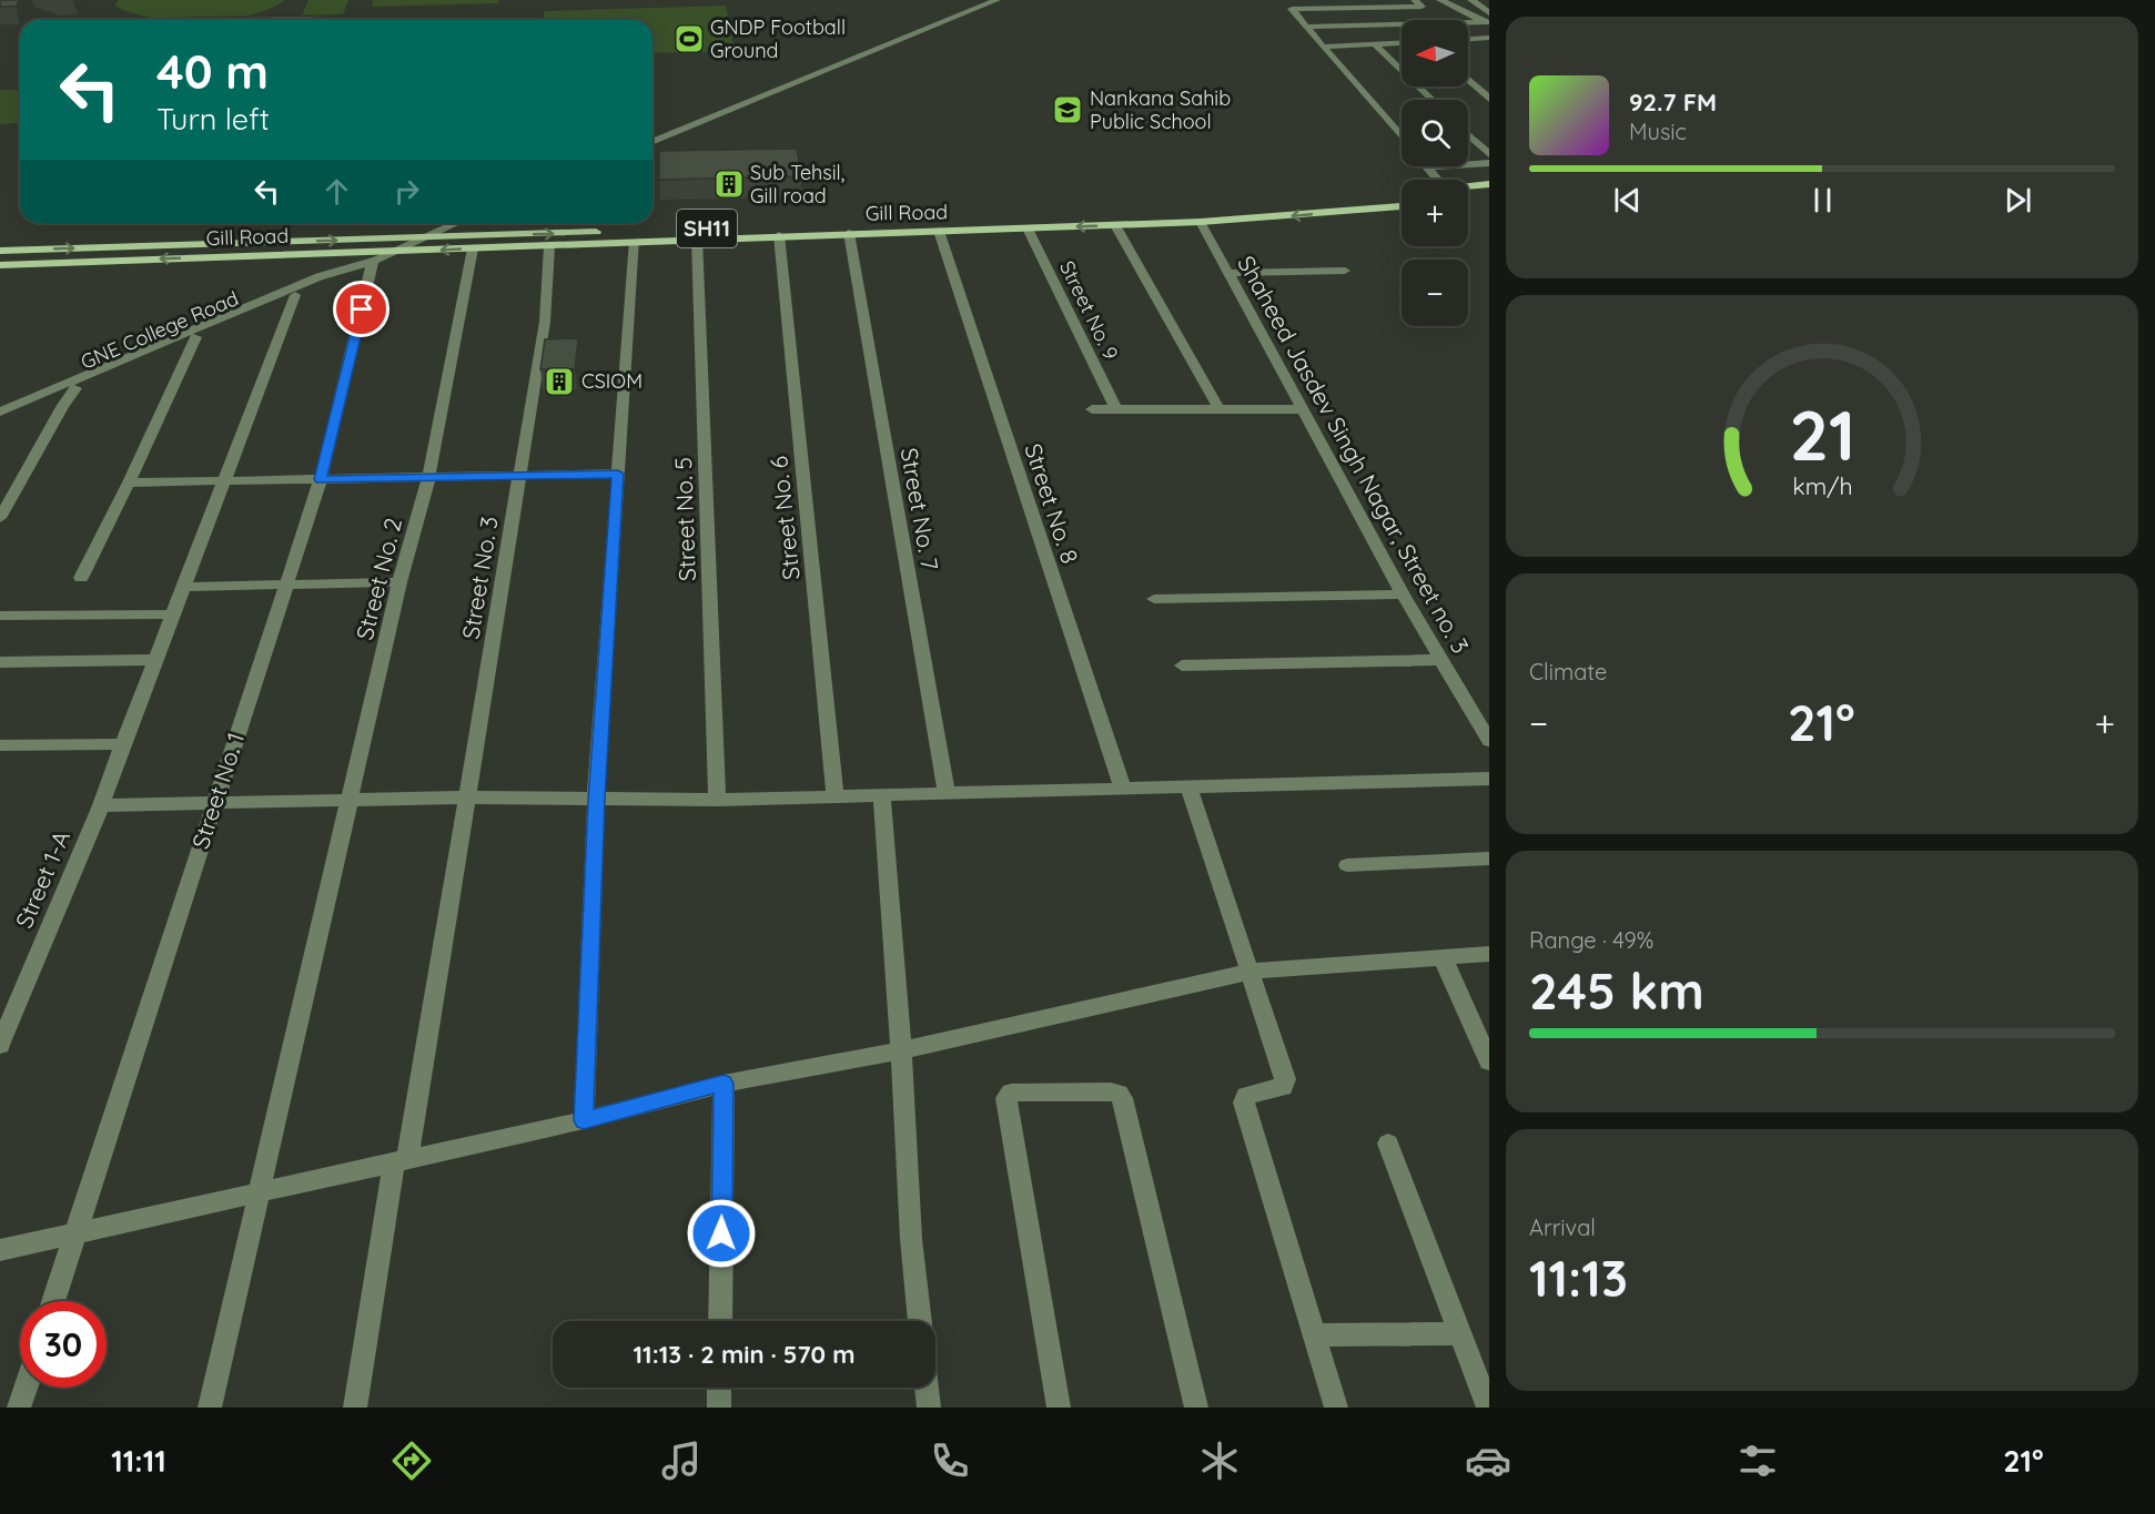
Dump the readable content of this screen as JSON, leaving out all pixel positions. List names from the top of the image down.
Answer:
{
  "streets": {
    "main road": ["Gill Road", "SH11"],
    "street": [
      "Street No. 9",
      "GNE College Road",
      "Shaheed Jasdev Singh Nagar, Street no. 3",
      "Street No. 8",
      "Street No. 7",
      "Street No. 6",
      "Street No. 5",
      "Street No. 3",
      "Street No. 2",
      "Street No. 1",
      "Street 1-A"
    ]
  },
  "crossings": [
    ["Gill Road", "Street No. 9"],
    ["Gill Road", "GNE College Road"],
    ["Gill Road", "Shaheed Jasdev Singh Nagar, Street no. 3"],
    ["Gill Road", "Street No. 8"],
    ["Gill Road", "Street No. 7"],
    ["Gill Road", "Street No. 6"],
    ["Gill Road", "Street No. 5"],
    ["Gill Road", "Street No. 3"],
    ["Gill Road", "Street No. 2"],
    ["GNE College Road", "Street No. 1"],
    ["GNE College Road", "Street 1-A"]
  ],
  "places": {
    "sports": ["GNDP Football Ground"],
    "school or university": ["Nankana Sahib Public School"],
    "building": ["Sub Tehsil, Gill road", "CSIOM"]
  },
  "north": "left",
  "page": {
    "map_buttons": ["+", "−"],
    "turn": ["40 m", "Turn left"],
    "song": ["92.7 FM", "Music"],
    "tile": [
      "Climate",
      ["Range · 49%", "245 km"],
      ["Arrival", "11:13"]
    ],
    "heat": ["−", "21°", "+"],
    "limit": "30",
    "trip": "11:13 · 2 min · 570 m",
    "tabs": ["11:11", "21°"],
    "gauge": ["21", "km/h"]
  }
}
